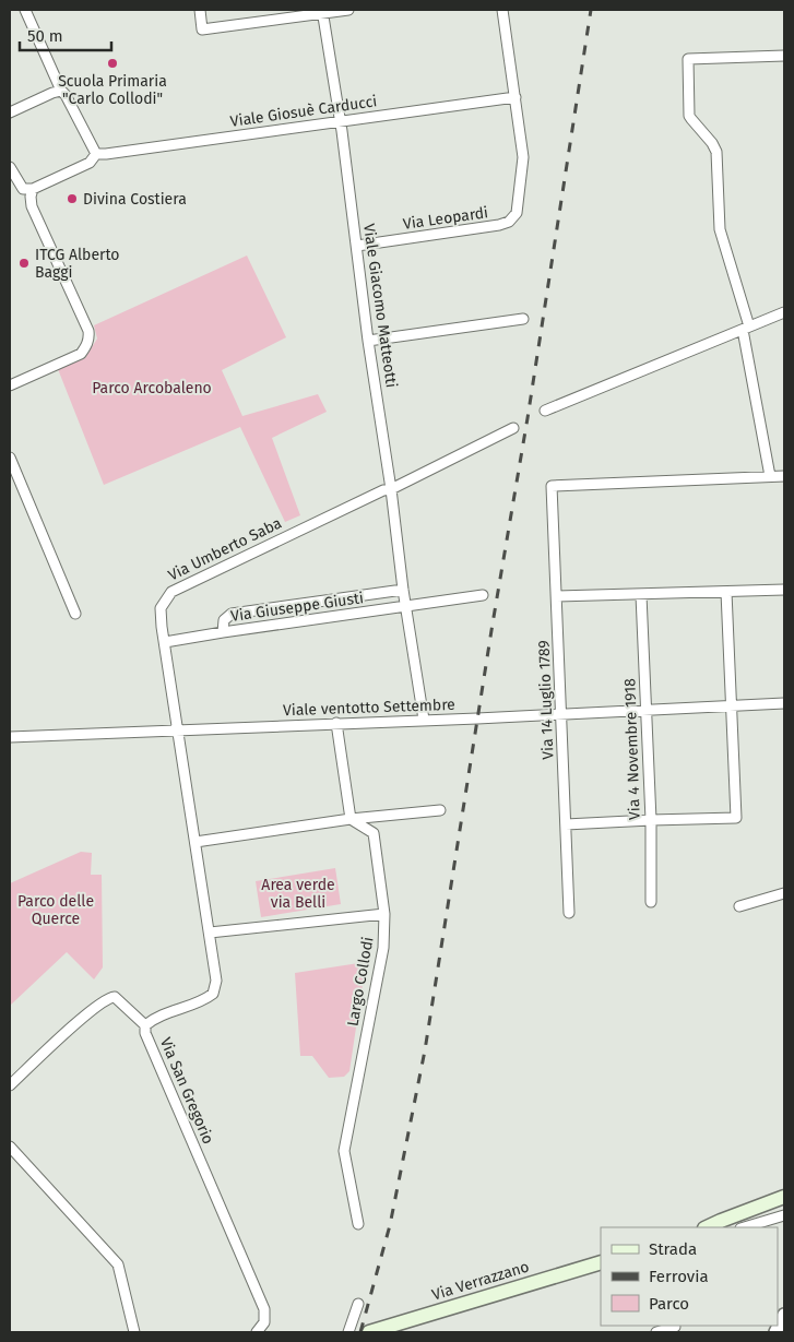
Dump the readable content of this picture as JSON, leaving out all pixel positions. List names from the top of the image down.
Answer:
{
  "streets": {
    "main road": ["Via Verrazzano"],
    "street": [
      "Viale Giosuè Carducci",
      "Via Leopardi",
      "Viale Giacomo Matteotti",
      "Via Umberto Saba",
      "Via Giuseppe Giusti",
      "Via 14 Luglio 1789",
      "Viale ventotto Settembre",
      "Via 4 Novembre 1918",
      "Largo Collodi",
      "Via San Gregorio"
    ]
  },
  "crossings": [
    ["Viale Giosuè Carducci", "Via Leopardi"],
    ["Viale Giosuè Carducci", "Viale Giacomo Matteotti"],
    ["Via Leopardi", "Viale Giacomo Matteotti"],
    ["Viale Giacomo Matteotti", "Via Umberto Saba"],
    ["Viale Giacomo Matteotti", "Via Giuseppe Giusti"],
    ["Viale Giacomo Matteotti", "Viale ventotto Settembre"],
    ["Via Umberto Saba", "Viale ventotto Settembre"],
    ["Via Umberto Saba", "Via San Gregorio"],
    ["Via 14 Luglio 1789", "Viale ventotto Settembre"],
    ["Viale ventotto Settembre", "Via 4 Novembre 1918"],
    ["Viale ventotto Settembre", "Via San Gregorio"]
  ],
  "parks": ["Parco Arcobaleno", "Area verde via Belli", "Parco delle Querce"],
  "places": ["Scuola Primaria \"Carlo Collodi\"", "Divina Costiera", "ITCG Alberto Baggi"],
  "legend": ["Strada", "Ferrovia", "Parco"],
  "scale_bar": "50 m"
}
